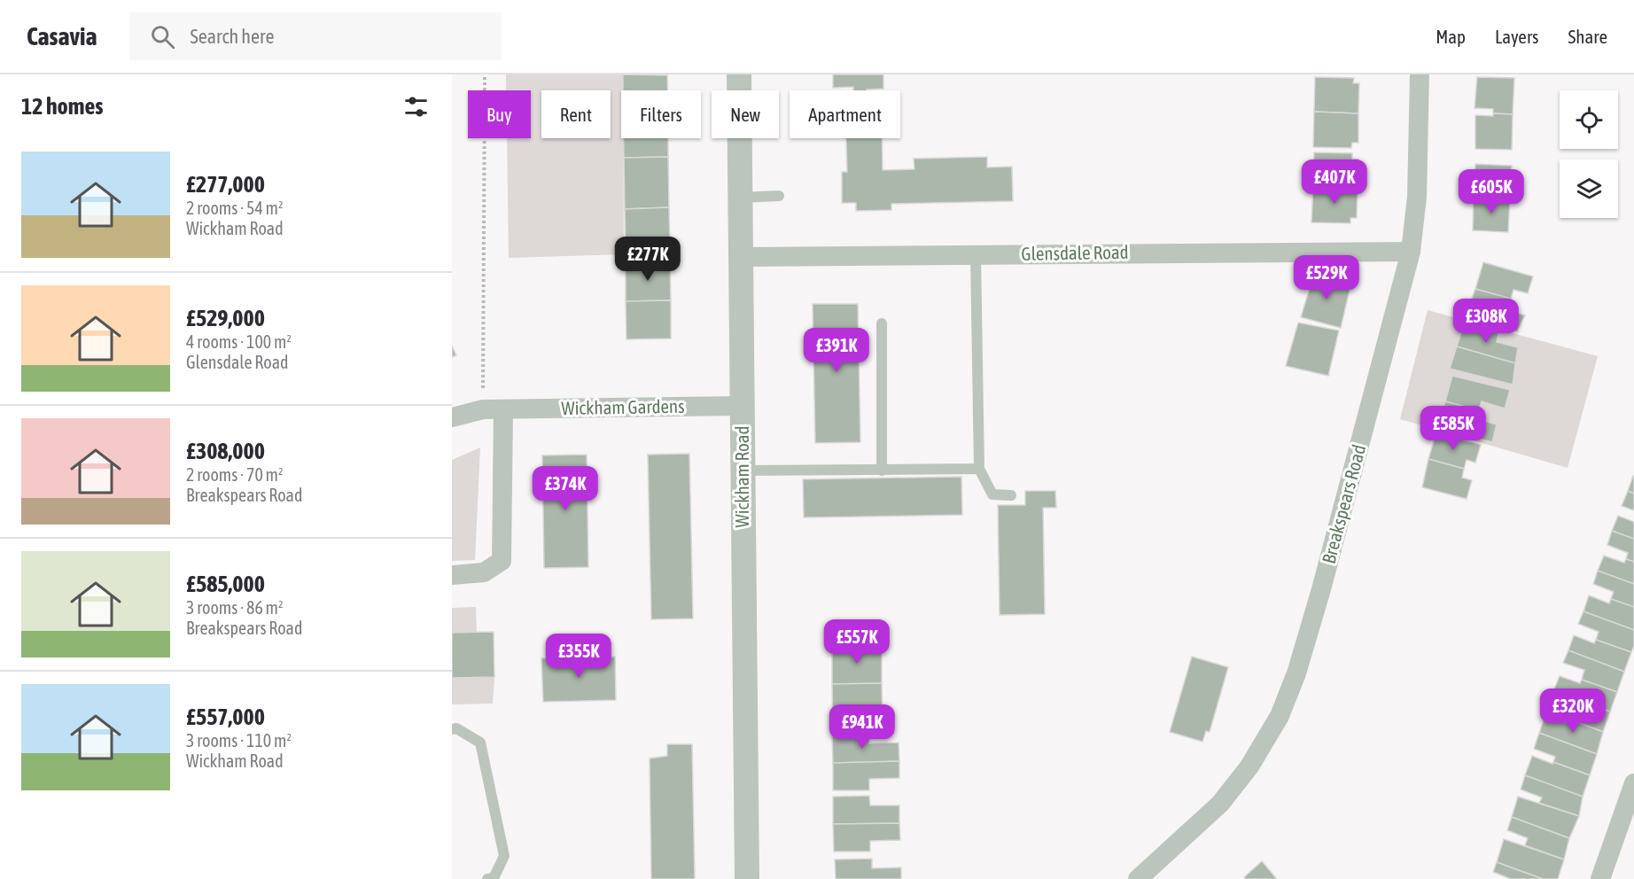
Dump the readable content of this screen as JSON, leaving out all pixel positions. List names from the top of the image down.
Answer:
{
  "streets": {
    "street": [
      "Glensdale Road",
      "Wickham Gardens",
      "Wickham Road",
      "Breakspears Road"
    ]
  },
  "crossings": [
    ["Glensdale Road", "Wickham Road"],
    ["Glensdale Road", "Breakspears Road"],
    ["Wickham Gardens", "Wickham Road"]
  ],
  "page": {
    "header": "Casavia",
    "search": "Search here",
    "nav": ["Map", "Layers", "Share"],
    "heading": "12 homes",
    "chip": [
      "Buy",
      "Rent",
      "Filters",
      "New",
      "Apartment"
    ],
    "list": [
      {
        "name": "£277,000",
        "note": "2 rooms · 54 m² · Wickham Road"
      },
      {
        "name": "£529,000",
        "note": "4 rooms · 100 m² · Glensdale Road"
      },
      {
        "name": "£308,000",
        "note": "2 rooms · 70 m² · Breakspears Road"
      },
      {
        "name": "£585,000",
        "note": "3 rooms · 86 m² · Breakspears Road"
      },
      {
        "name": "£557,000",
        "note": "3 rooms · 110 m² · Wickham Road"
      }
    ],
    "price": [
      "£407K",
      "£605K",
      "£277K",
      "£529K",
      "£308K",
      "£391K",
      "£585K",
      "£374K",
      "£557K",
      "£355K",
      "£320K",
      "£941K"
    ]
  }
}
